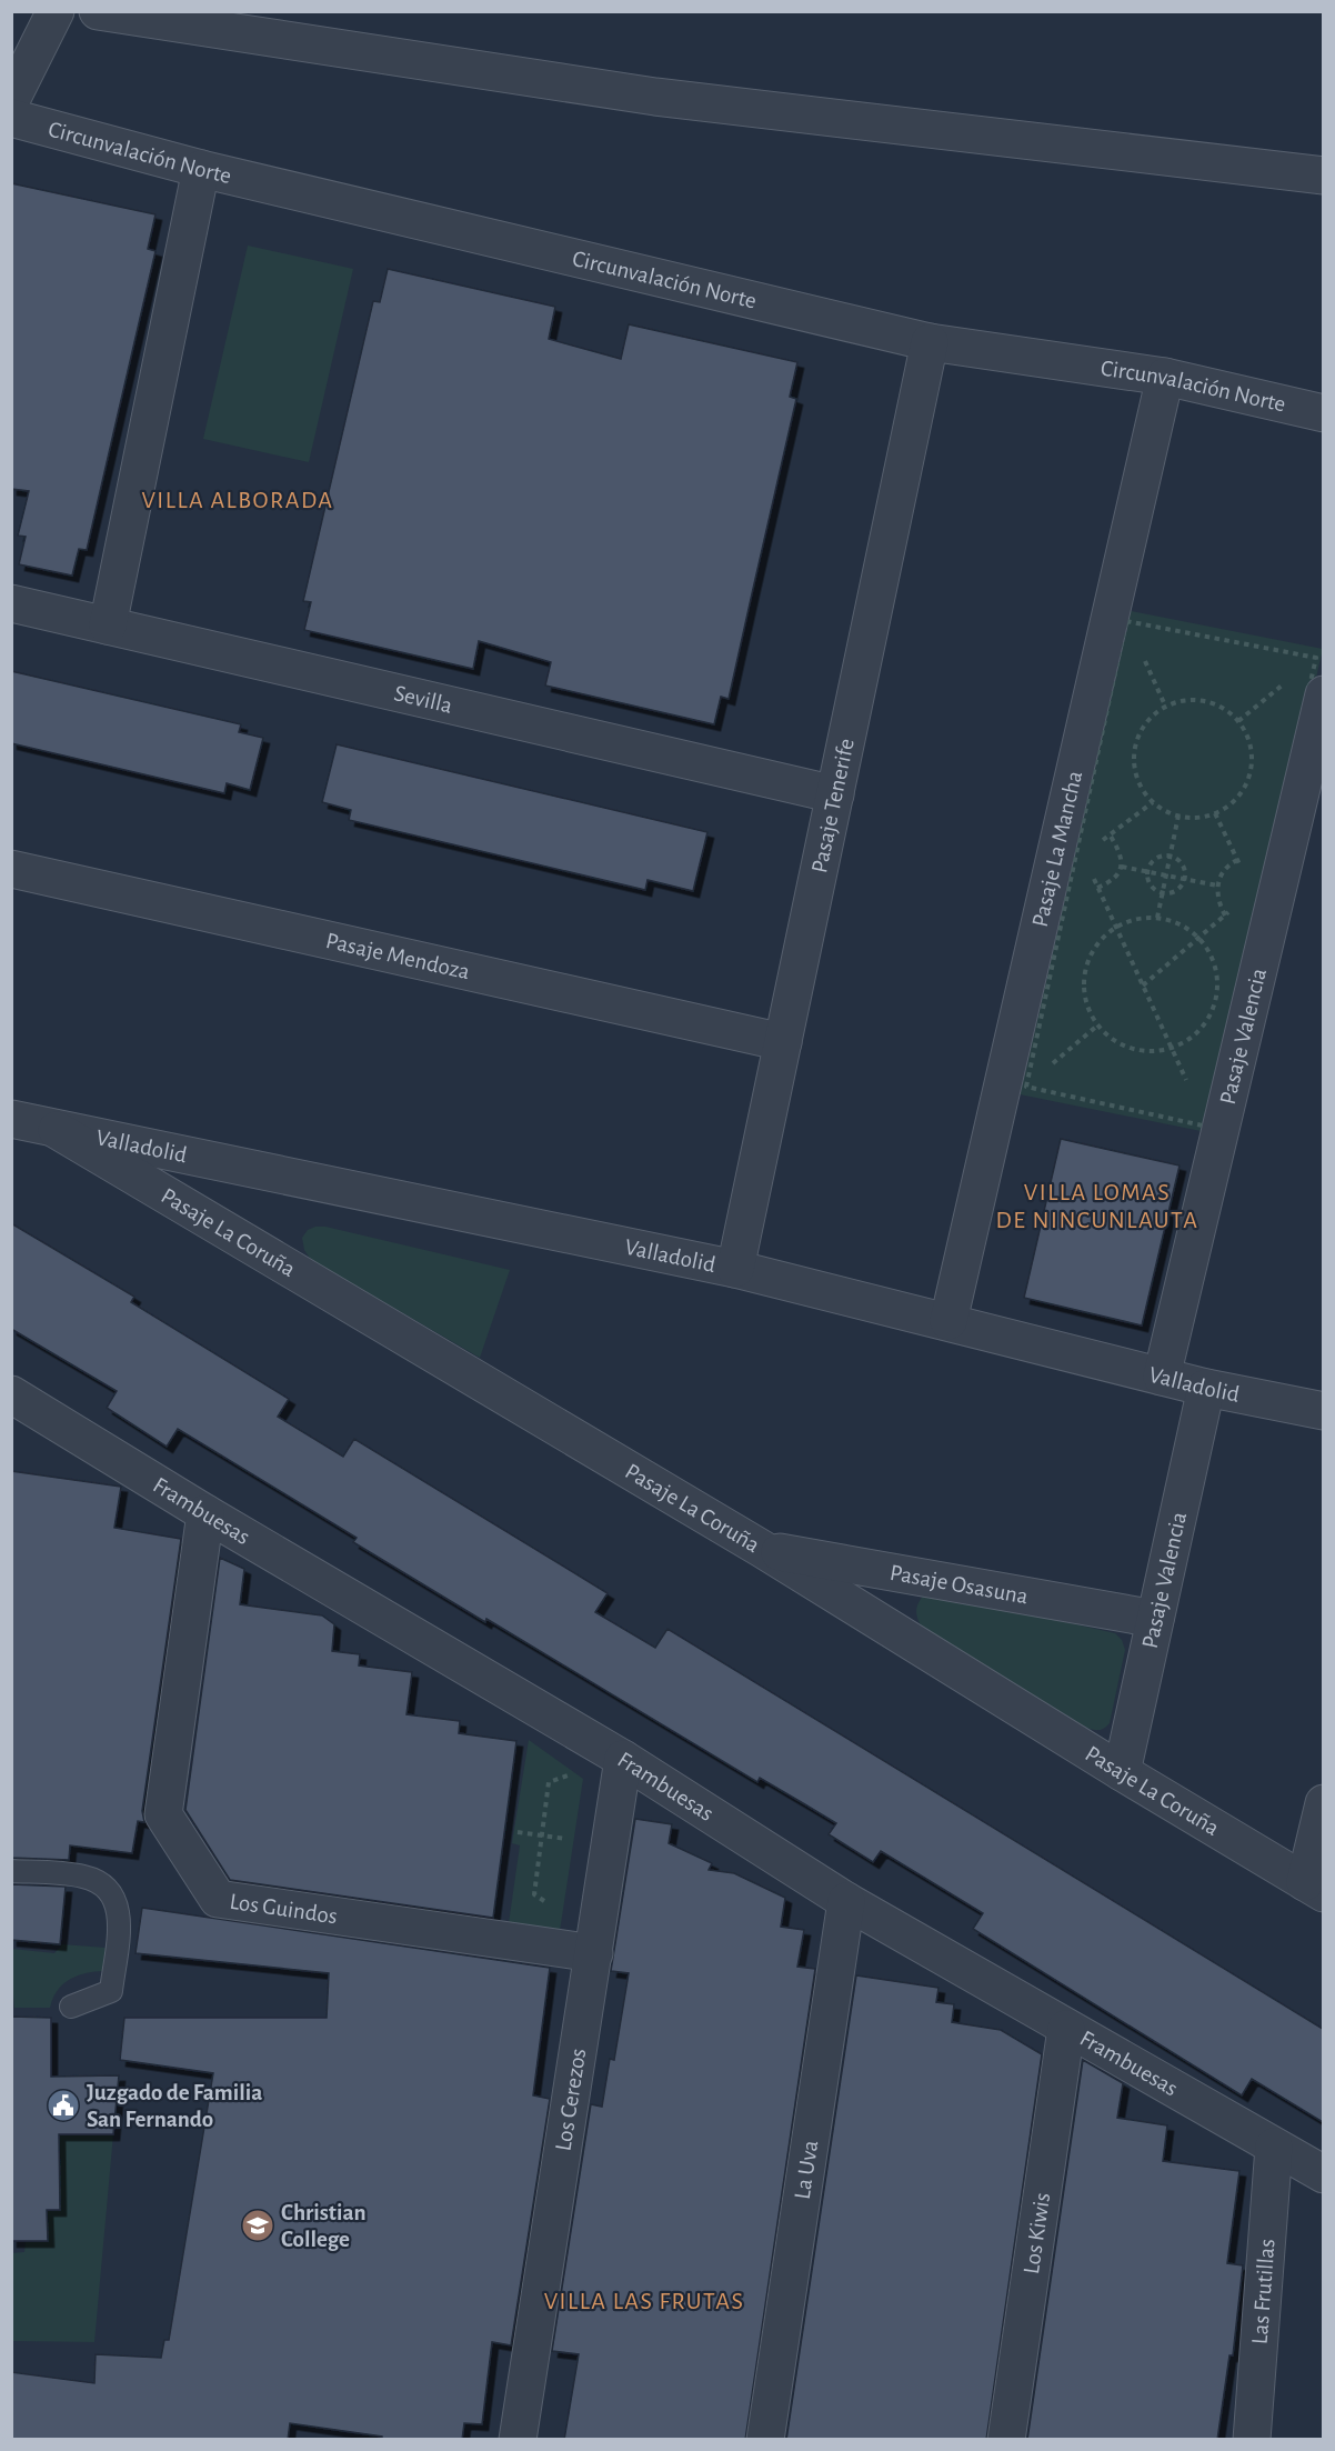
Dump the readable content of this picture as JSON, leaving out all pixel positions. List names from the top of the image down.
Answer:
{
  "streets": {
    "street": [
      "Circunvalación Norte",
      "Sevilla",
      "Pasaje Tenerife",
      "Pasaje La Mancha",
      "Pasaje Mendoza",
      "Pasaje Valencia",
      "Valladolid",
      "Pasaje La Coruña",
      "Frambuesas",
      "Pasaje Osasuna",
      "Los Guindos",
      "Los Cerezos",
      "La Uva",
      "Los Kiwis",
      "Las Frutillas"
    ]
  },
  "crossings": [
    ["Circunvalación Norte", "Pasaje Tenerife"],
    ["Circunvalación Norte", "Pasaje La Mancha"],
    ["Sevilla", "Pasaje Tenerife"],
    ["Pasaje Tenerife", "Pasaje Mendoza"],
    ["Pasaje Tenerife", "Valladolid"],
    ["Pasaje La Mancha", "Valladolid"],
    ["Pasaje Valencia", "Valladolid"],
    ["Pasaje Valencia", "Pasaje La Coruña"],
    ["Pasaje Valencia", "Pasaje Osasuna"],
    ["Valladolid", "Pasaje La Coruña"],
    ["Pasaje La Coruña", "Pasaje Osasuna"],
    ["Frambuesas", "Los Guindos"],
    ["Frambuesas", "Los Cerezos"],
    ["Frambuesas", "La Uva"],
    ["Frambuesas", "Los Kiwis"],
    ["Frambuesas", "Las Frutillas"],
    ["Los Guindos", "Los Cerezos"]
  ],
  "districts": ["VILLA ALBORADA", "VILLA LOMAS DE NINCUNLAUTA", "VILLA LAS FRUTAS"],
  "places": {
    "public building": ["Juzgado de Familia San Fernando"],
    "school or university": ["Christian College"]
  }
}
